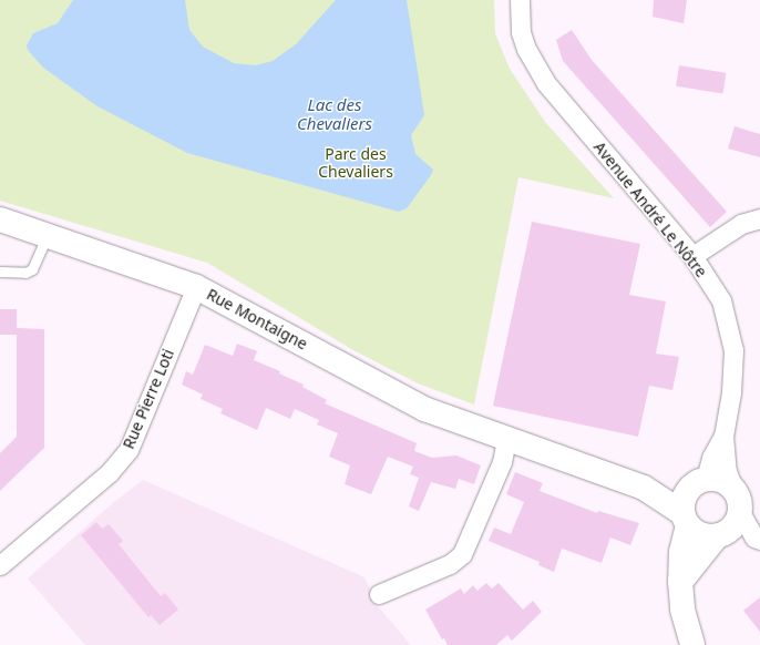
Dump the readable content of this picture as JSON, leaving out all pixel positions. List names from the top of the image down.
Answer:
{
  "streets": {
    "street": ["Avenue André Le Nôtre", "Rue Montaigne", "Rue Pierre Loti"]
  },
  "crossings": [
    ["Avenue André Le Nôtre", "Rue Montaigne"],
    ["Rue Montaigne", "Rue Pierre Loti"]
  ],
  "water": ["Lac des Chevaliers"],
  "parks": ["Parc des Chevaliers"]
}
